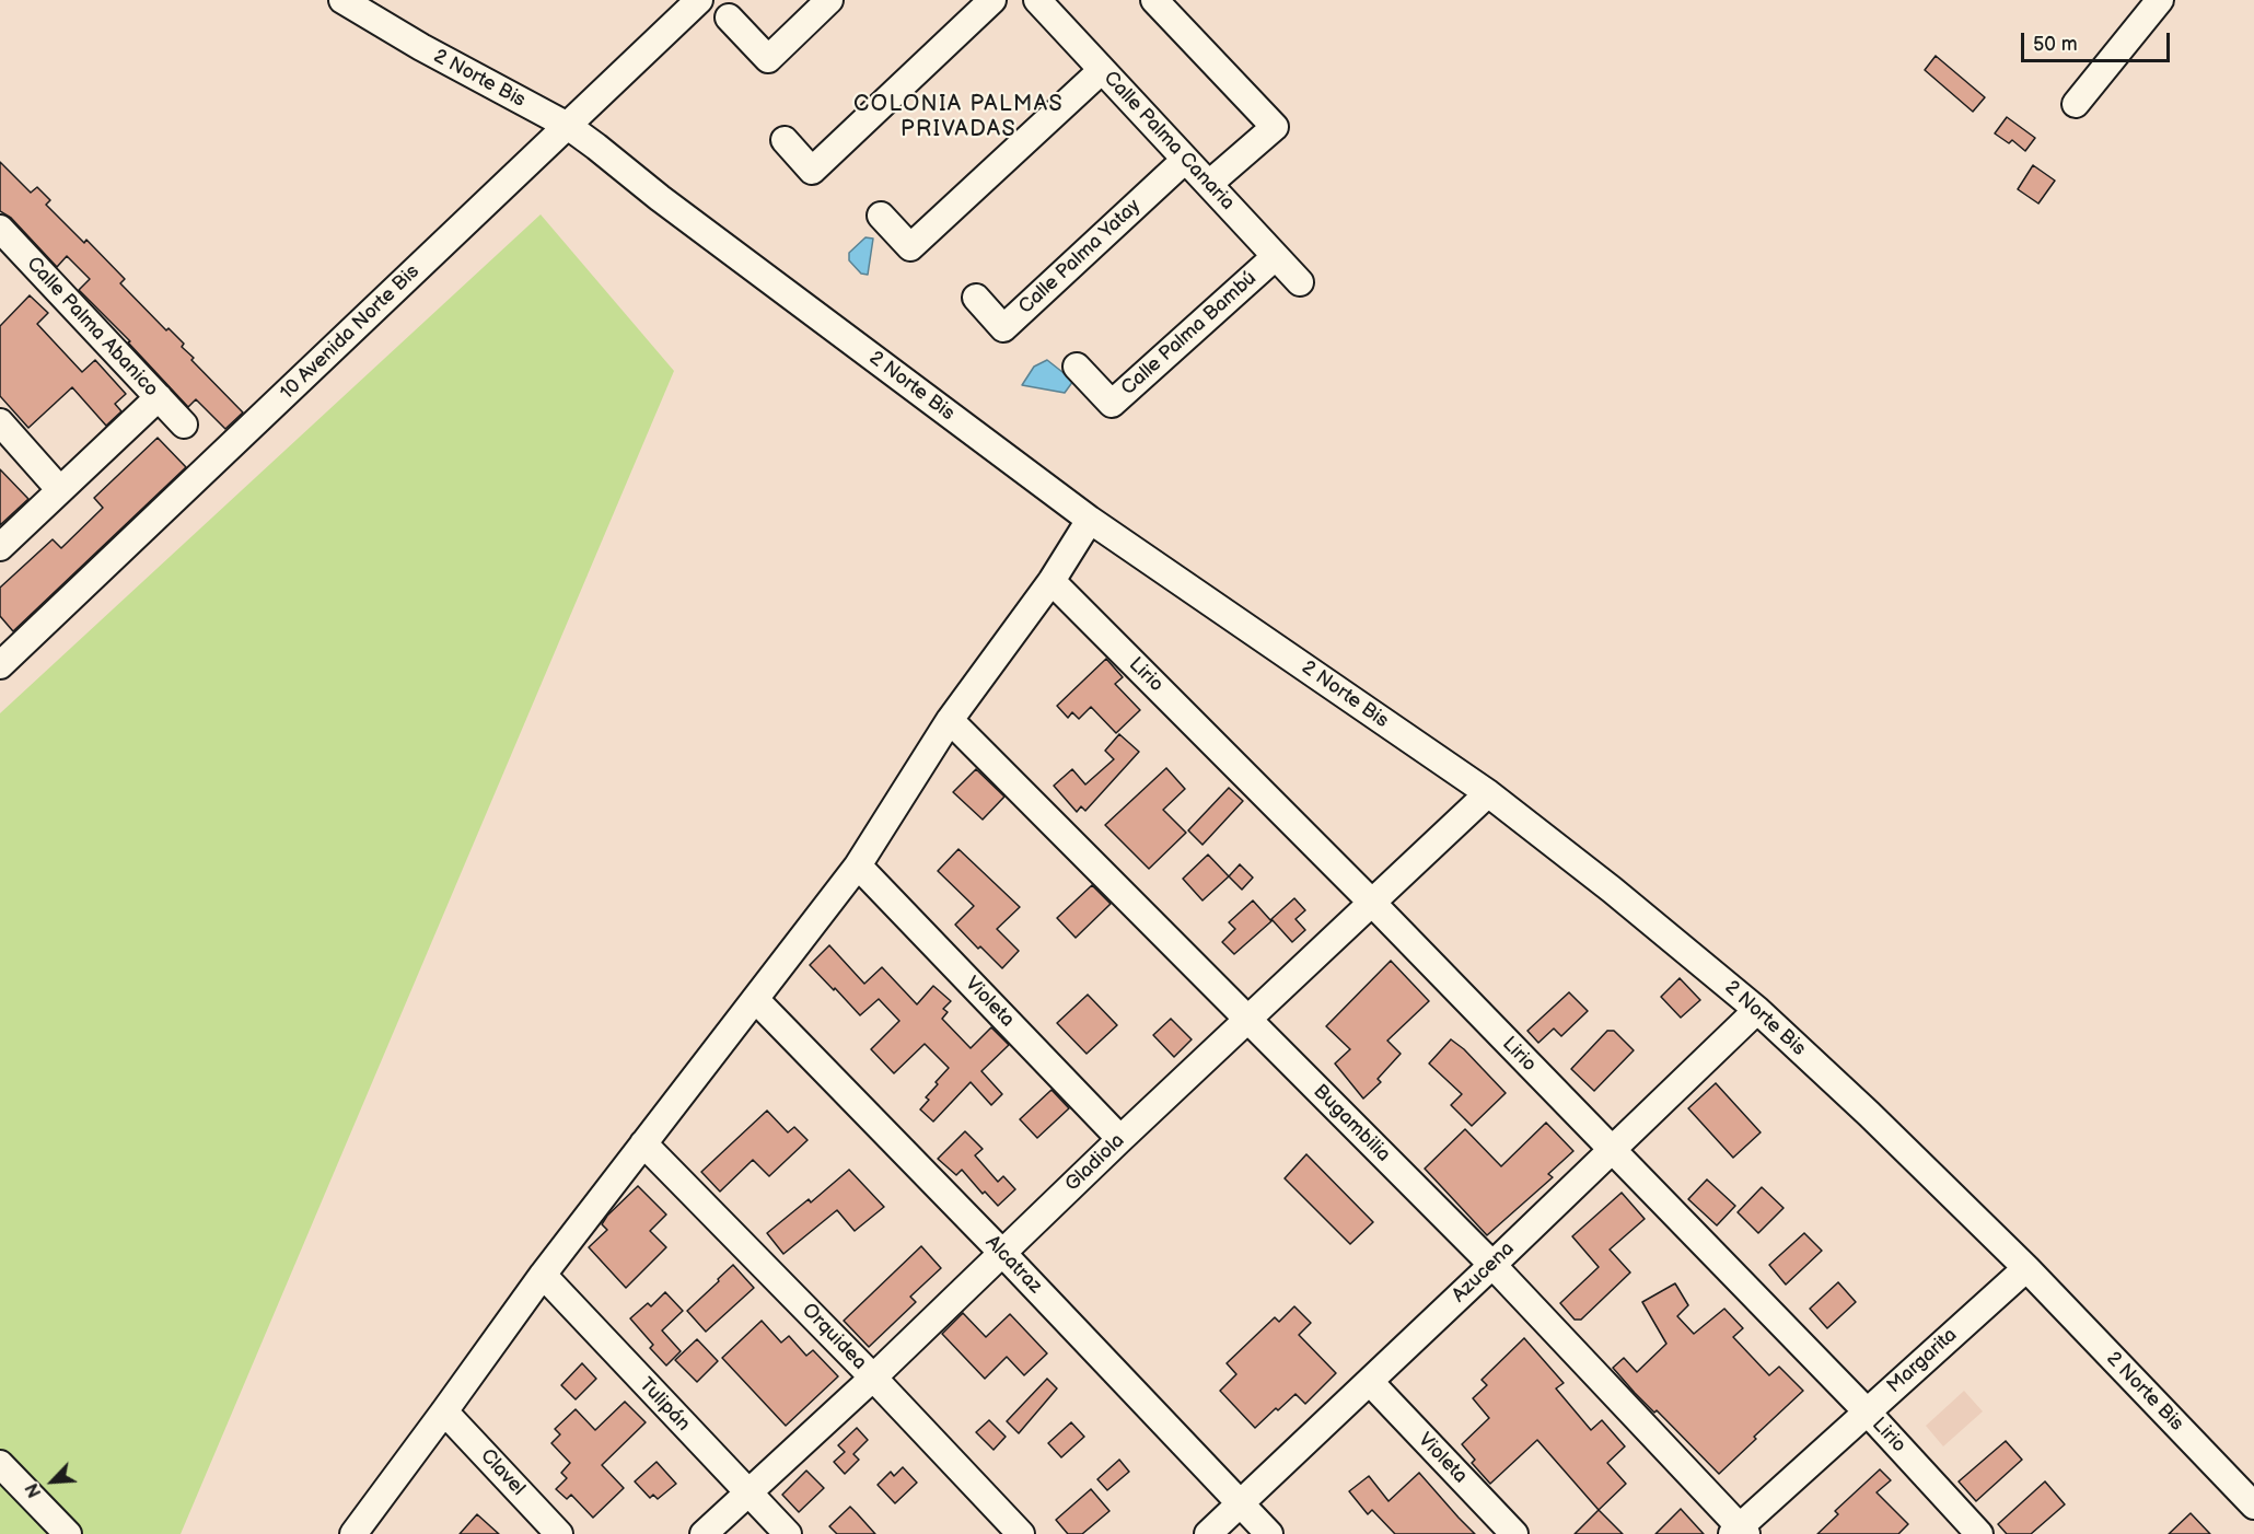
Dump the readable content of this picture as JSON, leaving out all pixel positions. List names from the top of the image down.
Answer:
{
  "streets": {
    "street": [
      "2 Norte Bis",
      "Calle Palma Canaria",
      "Calle Palma Yatay",
      "Calle Palma Abanico",
      "10 Avenida Norte Bis",
      "Calle Palma Bambú",
      "Lirio",
      "Violeta",
      "Bugambilia",
      "Gladiola",
      "Alcatraz",
      "Azucena",
      "Orquidea",
      "Margarita",
      "Tulipán",
      "Clavel"
    ]
  },
  "crossings": [
    ["2 Norte Bis", "10 Avenida Norte Bis"],
    ["2 Norte Bis", "Gladiola"],
    ["2 Norte Bis", "Azucena"],
    ["2 Norte Bis", "Margarita"],
    ["Calle Palma Canaria", "Calle Palma Yatay"],
    ["Calle Palma Canaria", "Calle Palma Bambú"],
    ["Lirio", "Gladiola"],
    ["Lirio", "Azucena"],
    ["Lirio", "Margarita"],
    ["Violeta", "Gladiola"],
    ["Violeta", "Azucena"],
    ["Bugambilia", "Gladiola"],
    ["Bugambilia", "Azucena"],
    ["Bugambilia", "Margarita"],
    ["Gladiola", "Alcatraz"],
    ["Gladiola", "Orquidea"],
    ["Gladiola", "Tulipán"],
    ["Alcatraz", "Azucena"]
  ],
  "districts": ["COLONIA PALMAS PRIVADAS"],
  "scale_bar": "50 m",
  "north": "bottom left"
}
